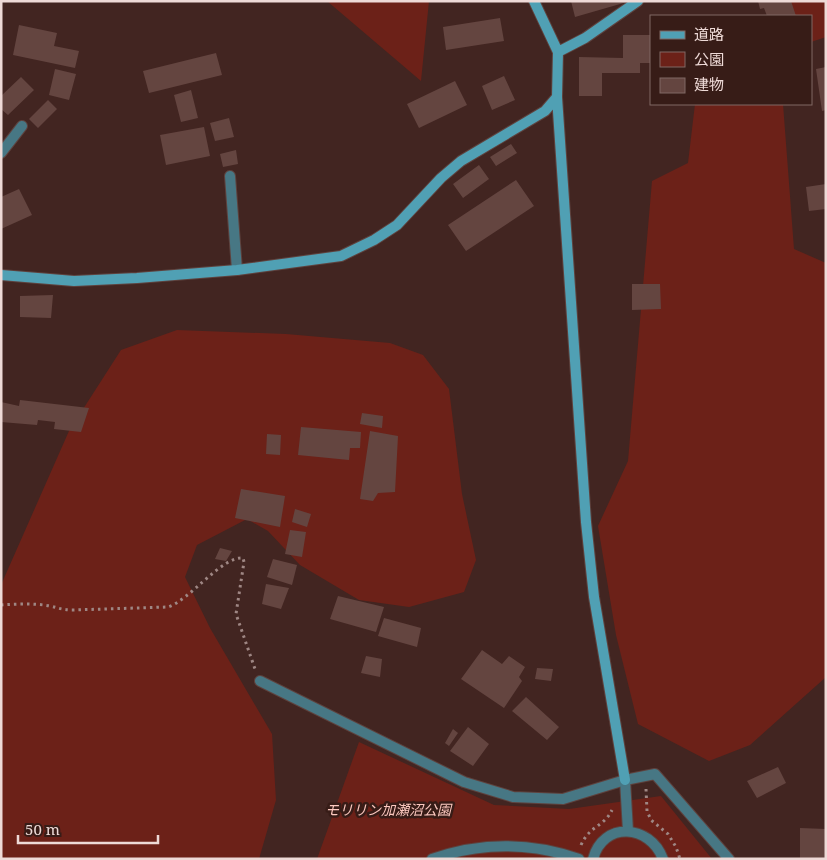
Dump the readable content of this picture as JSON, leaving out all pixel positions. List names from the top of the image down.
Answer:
{
  "parks": ["モリリン加瀬沼公園"],
  "legend": ["道路", "公園", "建物"],
  "scale_bar": "50 m"
}
